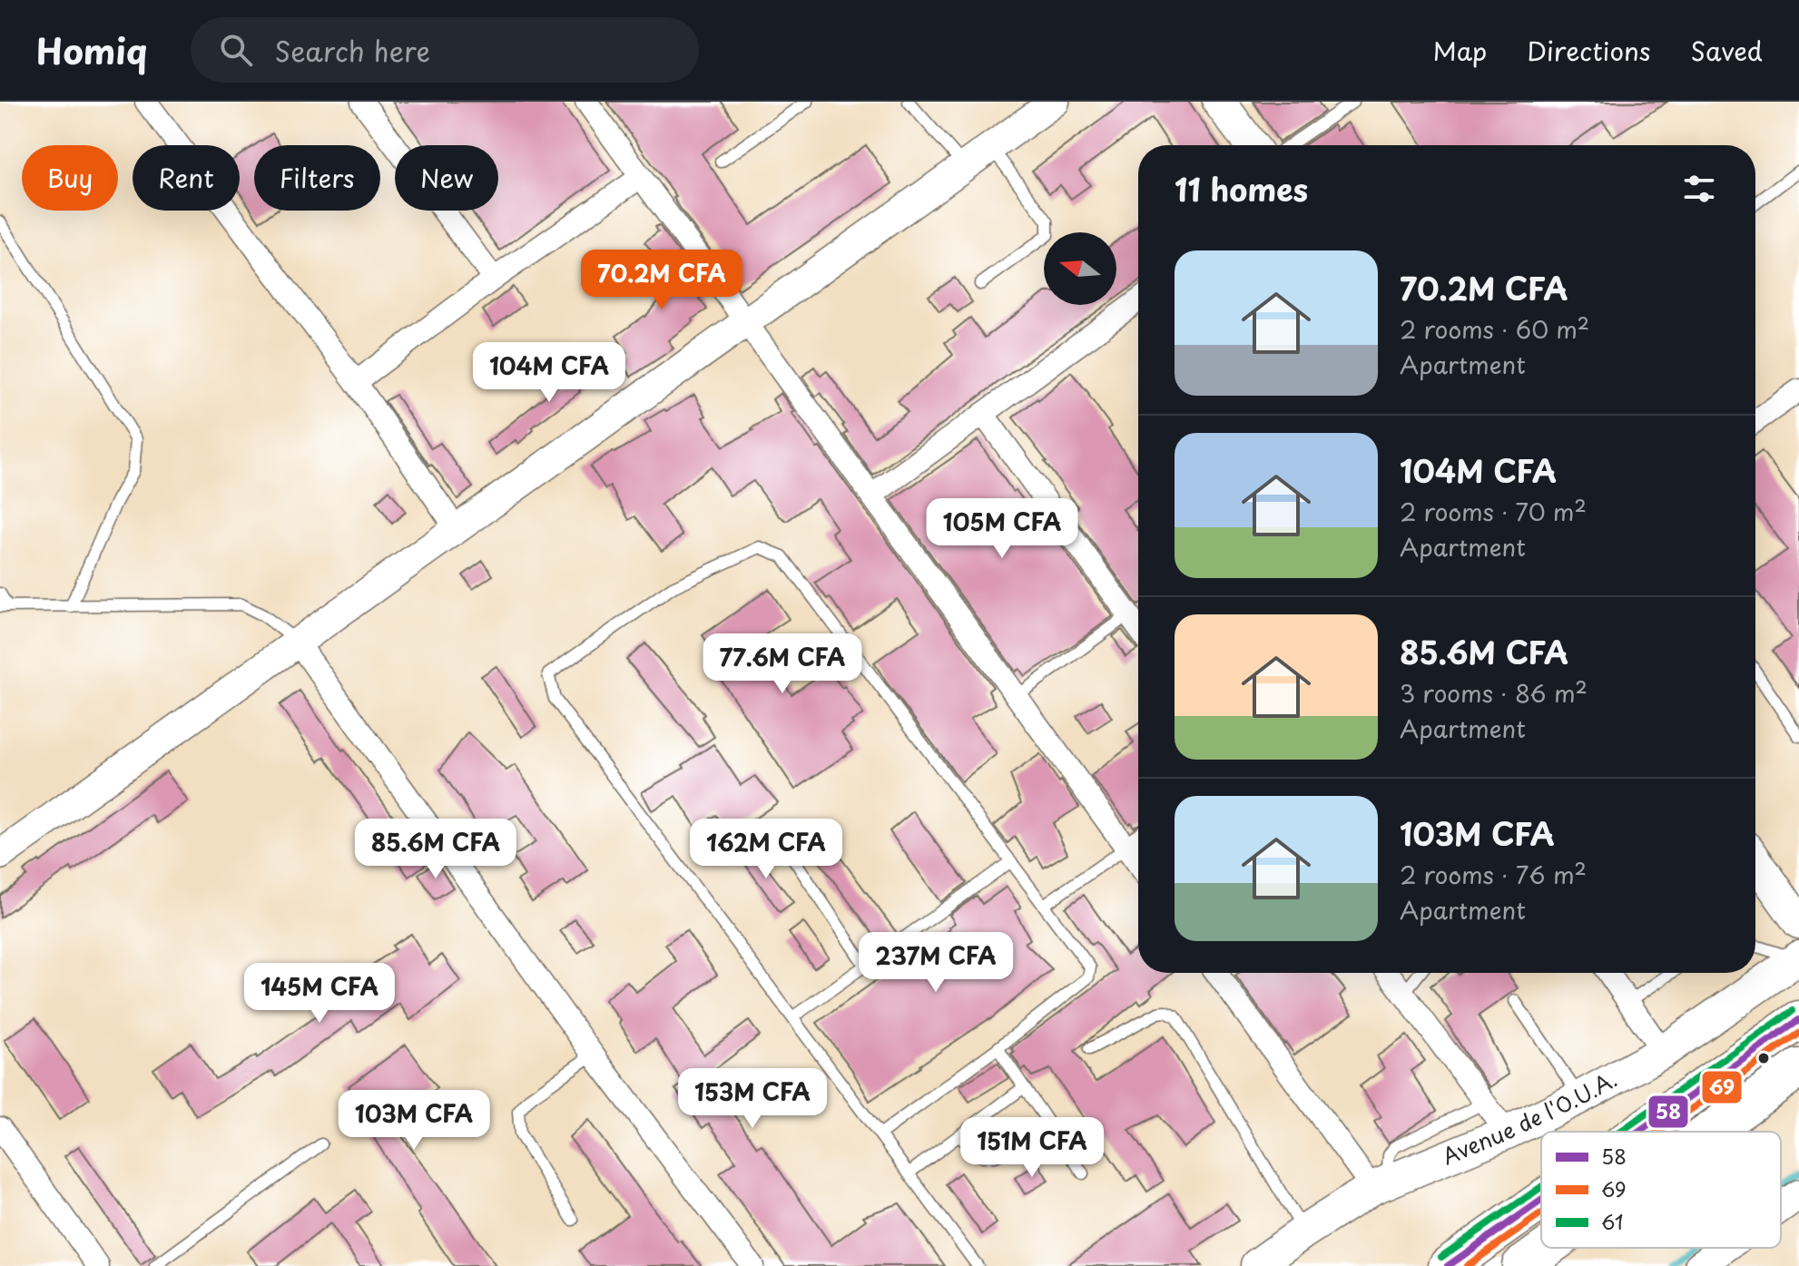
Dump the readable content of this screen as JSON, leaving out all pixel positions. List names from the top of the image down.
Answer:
{
  "streets": {
    "main road": ["Avenue de l'O.U.A."]
  },
  "lines": ["transit line 61", "transit line 58", "transit line 69"],
  "legend": ["58", "69", "61"],
  "north": "left",
  "page": {
    "header": "Homiq",
    "search": "Search here",
    "nav": ["Map", "Directions", "Saved"],
    "chip": [
      "Buy",
      "Rent",
      "Filters",
      "New"
    ],
    "heading": "11 homes",
    "list": [
      {
        "name": "70.2M CFA",
        "note": "2 rooms · 60 m² · Apartment"
      },
      {
        "name": "104M CFA",
        "note": "2 rooms · 70 m² · Apartment"
      },
      {
        "name": "85.6M CFA",
        "note": "3 rooms · 86 m² · Apartment"
      },
      {
        "name": "103M CFA",
        "note": "2 rooms · 76 m² · Apartment"
      }
    ],
    "price": [
      "70.2M CFA",
      "104M CFA",
      "105M CFA",
      "77.6M CFA",
      "85.6M CFA",
      "162M CFA",
      "237M CFA",
      "145M CFA",
      "153M CFA",
      "103M CFA",
      "151M CFA"
    ]
  }
}
